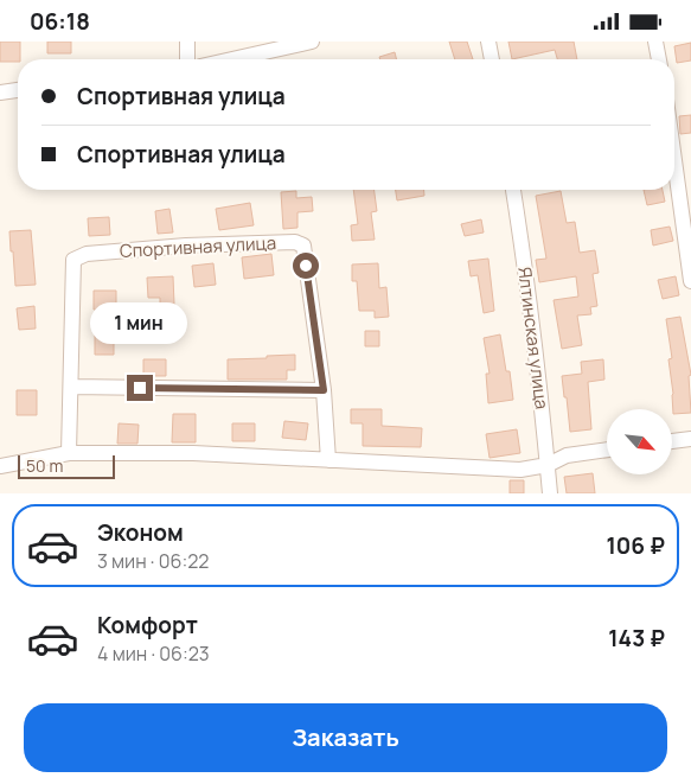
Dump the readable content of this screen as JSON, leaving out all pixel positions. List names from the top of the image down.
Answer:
{
  "streets": {
    "street": ["Спортивная улица", "Ялтинская улица"]
  },
  "scale_bar": "50 m",
  "north": "bottom right",
  "page": {
    "status": "06:18",
    "banner": ["Спортивная улица", "Спортивная улица"],
    "bubble": "1 мин",
    "scale": "50 m",
    "list": [
      {
        "name": "Эконом",
        "note": "3 мин · 06:22",
        "value": "106 ₽"
      },
      {
        "name": "Комфорт",
        "note": "4 мин · 06:23",
        "value": "143 ₽"
      }
    ],
    "buttons": "Заказать"
  }
}
